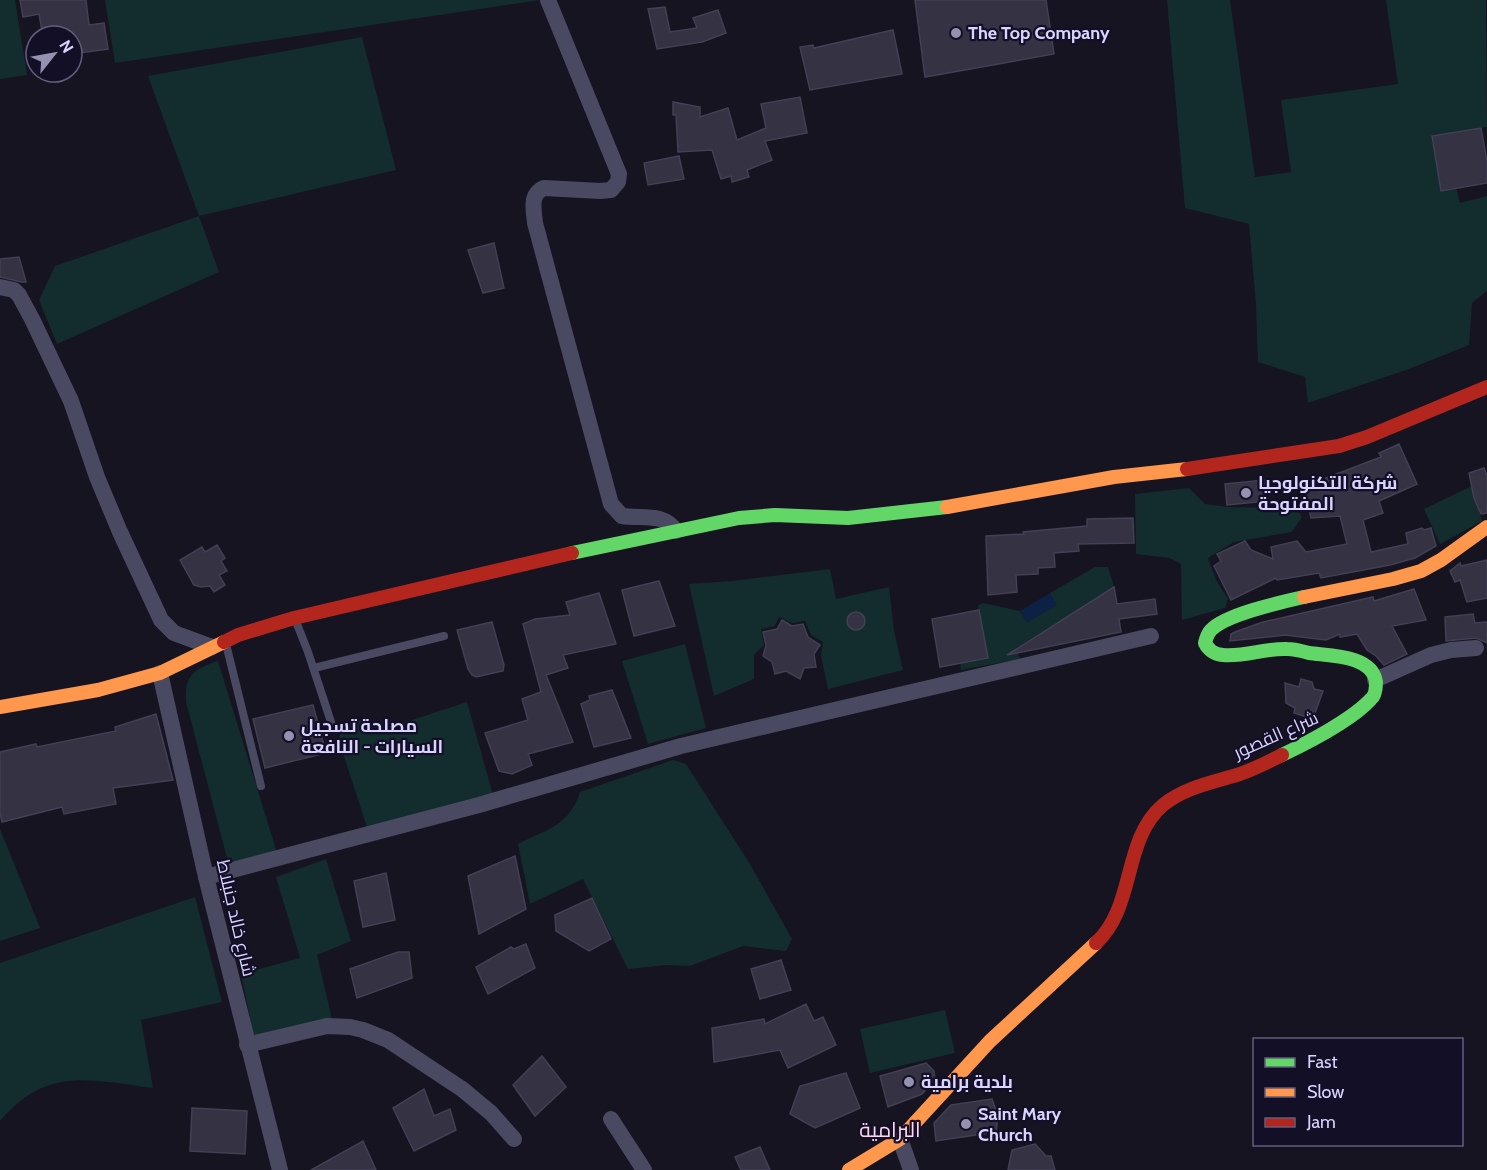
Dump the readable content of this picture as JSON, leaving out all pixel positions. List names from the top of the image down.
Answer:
{
  "streets": {
    "main road": ["شراع القصور"],
    "street": ["شارع خالد جنبلاط"]
  },
  "districts": ["البرامية"],
  "places": [
    "The Top Company",
    "شركة التكنولوجيا المفتوحة",
    "مصلحة تسجيل السيارات - النافعة",
    "بلدية برامية",
    "Saint Mary Church"
  ],
  "legend": ["Fast", "Slow", "Jam"],
  "north": "top right"
}
